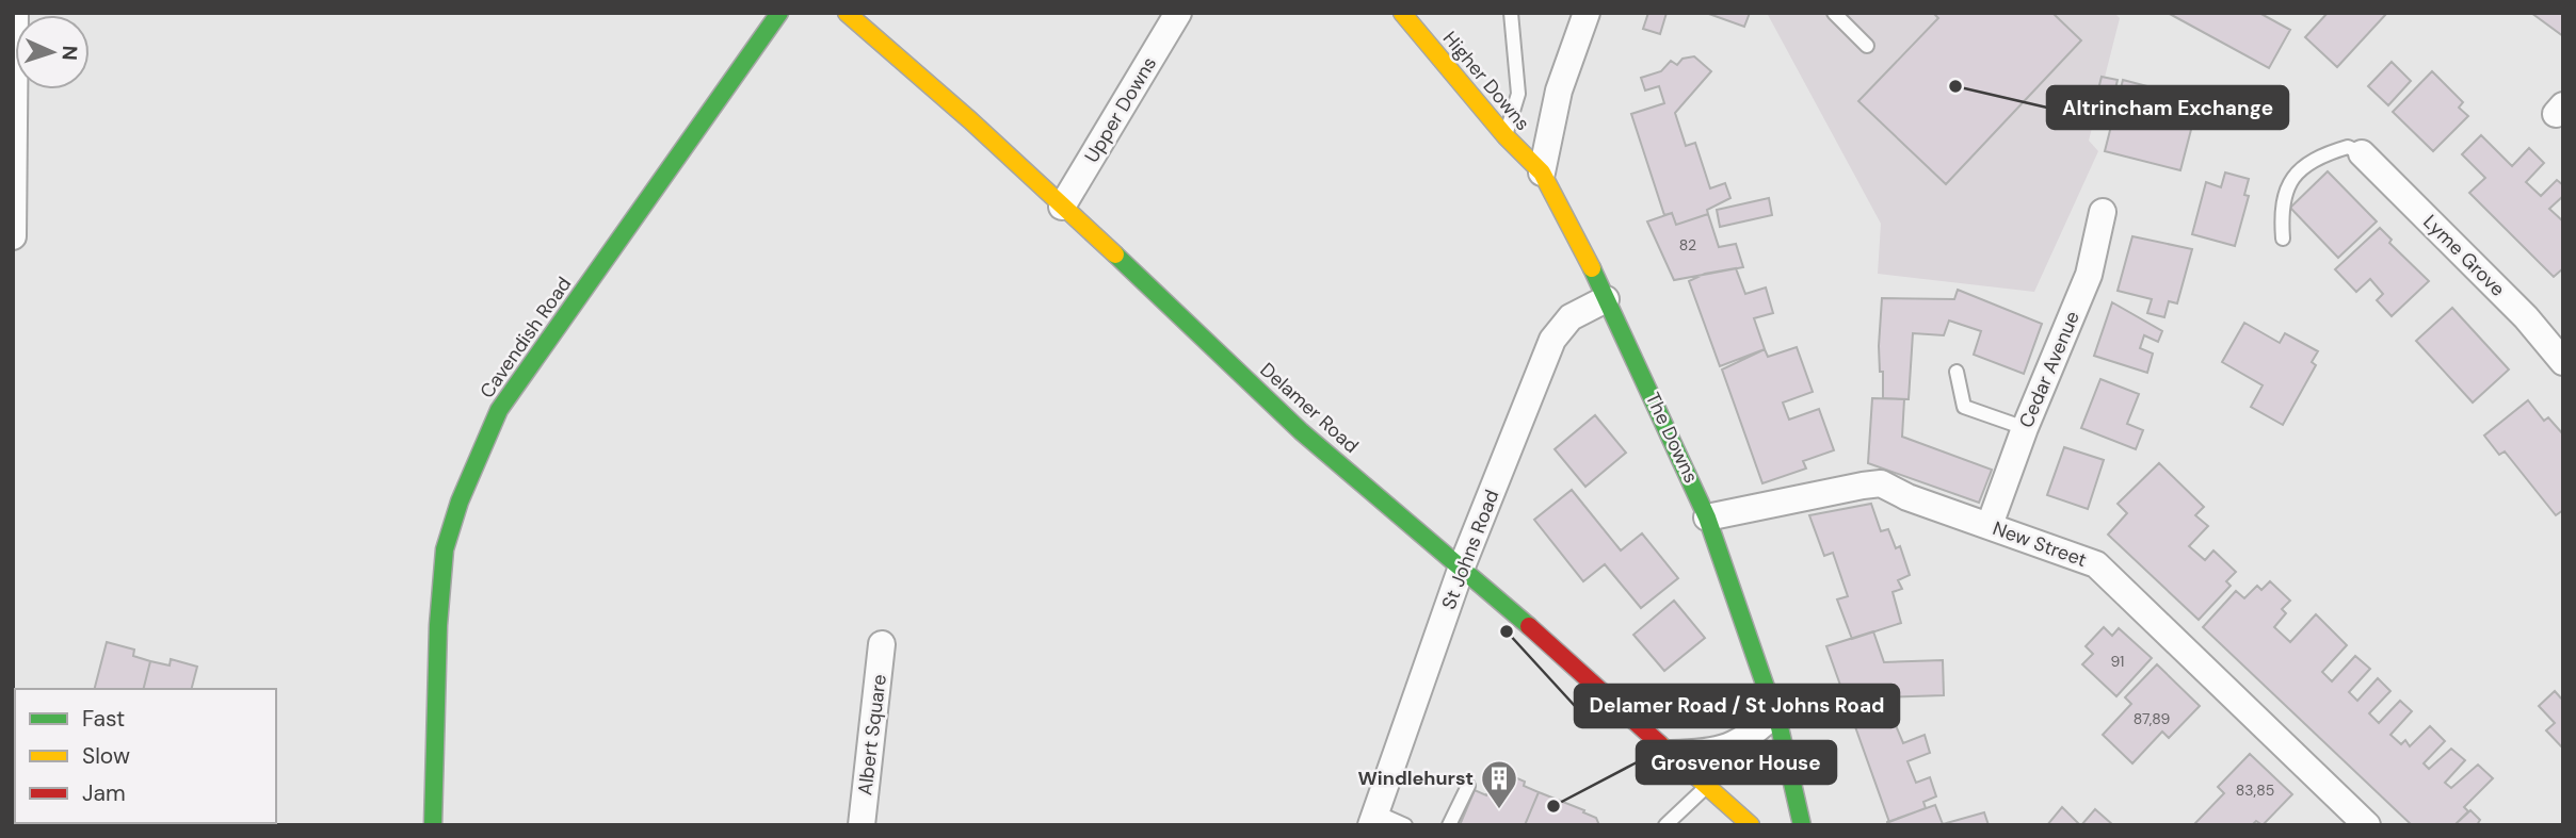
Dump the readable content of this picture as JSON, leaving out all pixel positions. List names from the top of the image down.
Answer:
{
  "streets": {
    "street": [
      "Higher Downs",
      "Upper Downs",
      "Lyme Grove",
      "Cavendish Road",
      "Cedar Avenue",
      "Delamer Road",
      "The Downs",
      "New Street",
      "St Johns Road",
      "Albert Square"
    ]
  },
  "crossings": [
    ["Higher Downs", "The Downs"],
    ["Upper Downs", "Delamer Road"],
    ["Cedar Avenue", "New Street"],
    ["Delamer Road", "St Johns Road"],
    ["The Downs", "New Street"],
    ["The Downs", "St Johns Road"]
  ],
  "places": {
    "other": ["Altrincham Exchange", "Delamer Road / St Johns Road", "Grosvenor House"],
    "building": ["Windlehurst"]
  },
  "house_numbers": [
    "82",
    "91",
    "87,89",
    "83,85"
  ],
  "legend": ["Fast", "Slow", "Jam"],
  "north": "right"
}
